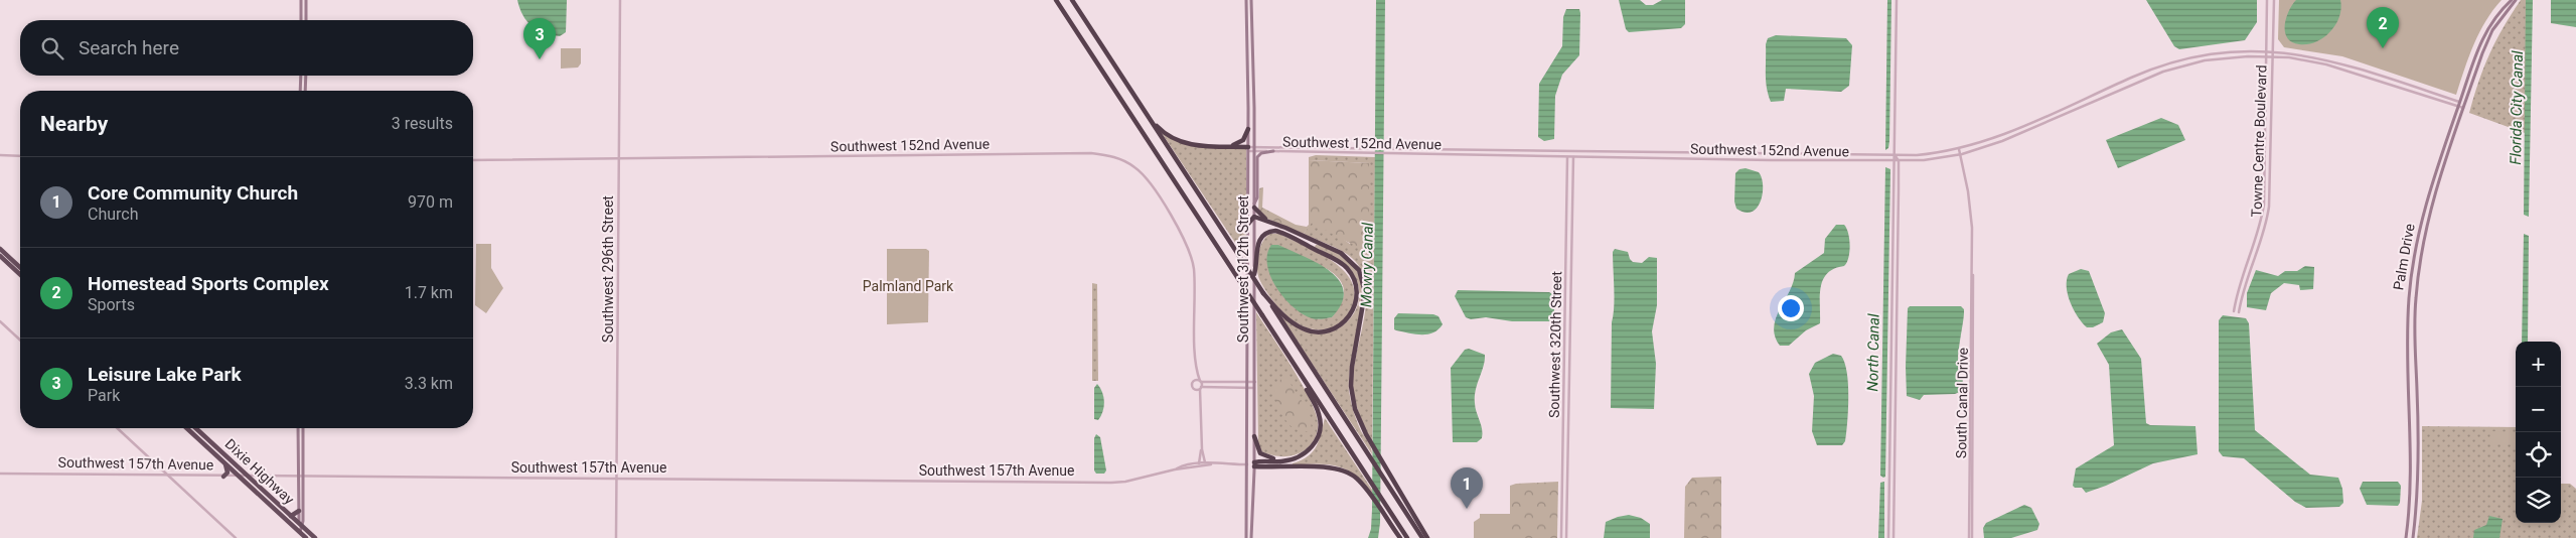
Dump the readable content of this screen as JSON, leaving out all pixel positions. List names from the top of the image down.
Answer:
{
  "streets": {
    "highway": ["Dixie Highway"],
    "main road": ["Palm Drive", "Southwest 312th Street", "Southwest 157th Avenue"],
    "street": [
      "Towne Centre Boulevard",
      "Southwest 152nd Avenue",
      "Southwest 296th Street",
      "Southwest 320th Street",
      "South Canal Drive"
    ]
  },
  "crossings": [
    ["Towne Centre Boulevard", "Southwest 152nd Avenue"],
    ["Southwest 152nd Avenue", "Palm Drive"],
    ["Southwest 152nd Avenue", "Southwest 296th Street"],
    ["Southwest 152nd Avenue", "Southwest 312th Street"],
    ["Southwest 152nd Avenue", "Southwest 320th Street"],
    ["Southwest 152nd Avenue", "South Canal Drive"],
    ["Southwest 296th Street", "Southwest 157th Avenue"],
    ["Southwest 312th Street", "Southwest 157th Avenue"],
    ["Southwest 157th Avenue", "Dixie Highway"]
  ],
  "water": ["Florida City Canal", "Mowry Canal", "North Canal"],
  "parks": ["Palmland Park"],
  "page": {
    "pins": ["2", "3", "1"],
    "search": "Search here",
    "heading": ["Nearby", "3 results"],
    "list": [
      {
        "mark": "1",
        "name": "Core Community Church",
        "note": "Church",
        "value": "970 m"
      },
      {
        "mark": "2",
        "name": "Homestead Sports Complex",
        "note": "Sports",
        "value": "1.7 km"
      },
      {
        "mark": "3",
        "name": "Leisure Lake Park",
        "note": "Park",
        "value": "3.3 km"
      }
    ],
    "map_buttons": ["+", "−"]
  }
}
